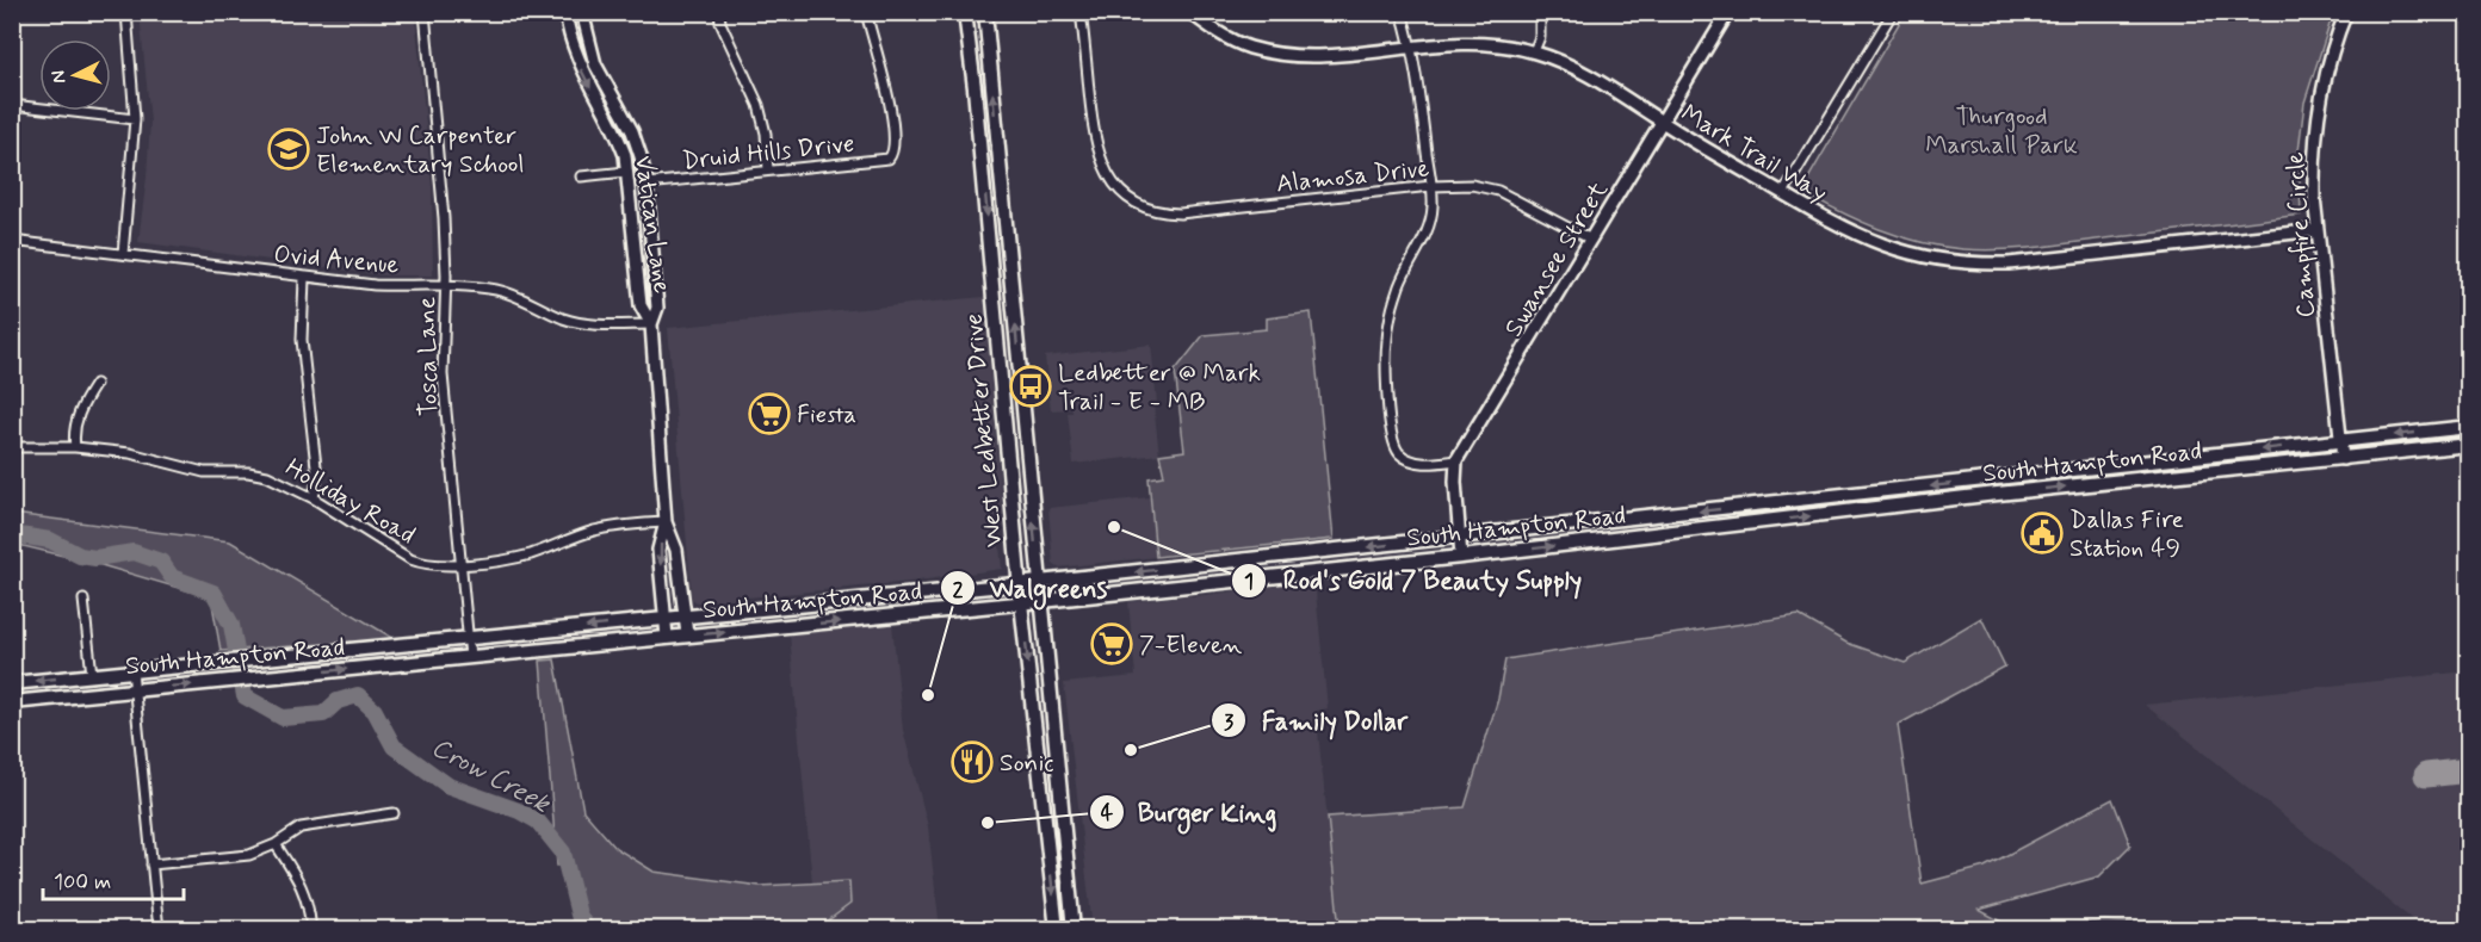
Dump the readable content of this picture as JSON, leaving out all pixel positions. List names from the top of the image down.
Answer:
{
  "streets": {
    "main road": ["West Ledbetter Drive", "South Hampton Road"],
    "street": [
      "Druid Hills Drive",
      "Mark Trail Way",
      "Alamosa Drive",
      "Vatican Lane",
      "Campfire Circle",
      "Ovid Avenue",
      "Swansee Street",
      "Tosca Lane",
      "Holliday Road"
    ]
  },
  "crossings": [
    ["Druid Hills Drive", "Vatican Lane"],
    ["Mark Trail Way", "Campfire Circle"],
    ["Mark Trail Way", "Swansee Street"],
    ["Alamosa Drive", "Swansee Street"],
    ["Vatican Lane", "Ovid Avenue"],
    ["Vatican Lane", "South Hampton Road"],
    ["Vatican Lane", "Holliday Road"],
    ["Campfire Circle", "South Hampton Road"],
    ["Ovid Avenue", "Tosca Lane"],
    ["Tosca Lane", "South Hampton Road"],
    ["Tosca Lane", "Holliday Road"],
    ["West Ledbetter Drive", "South Hampton Road"]
  ],
  "water": ["Crow Creek"],
  "parks": ["Thurgood Marshall Park"],
  "places": {
    "school or university": ["John W Carpenter Elementary School"],
    "bus stop": ["Ledbetter @ Mark Trail - E - MB"],
    "supermarket": ["Fiesta", "7-Eleven"],
    "other": [
      "Rod's Gold 7 Beauty Supply",
      "Walgreens",
      "Family Dollar",
      "Burger King"
    ],
    "public building": ["Dallas Fire Station 49"],
    "restaurant": ["Sonic"]
  },
  "scale_bar": "100 m",
  "north": "left"
}
